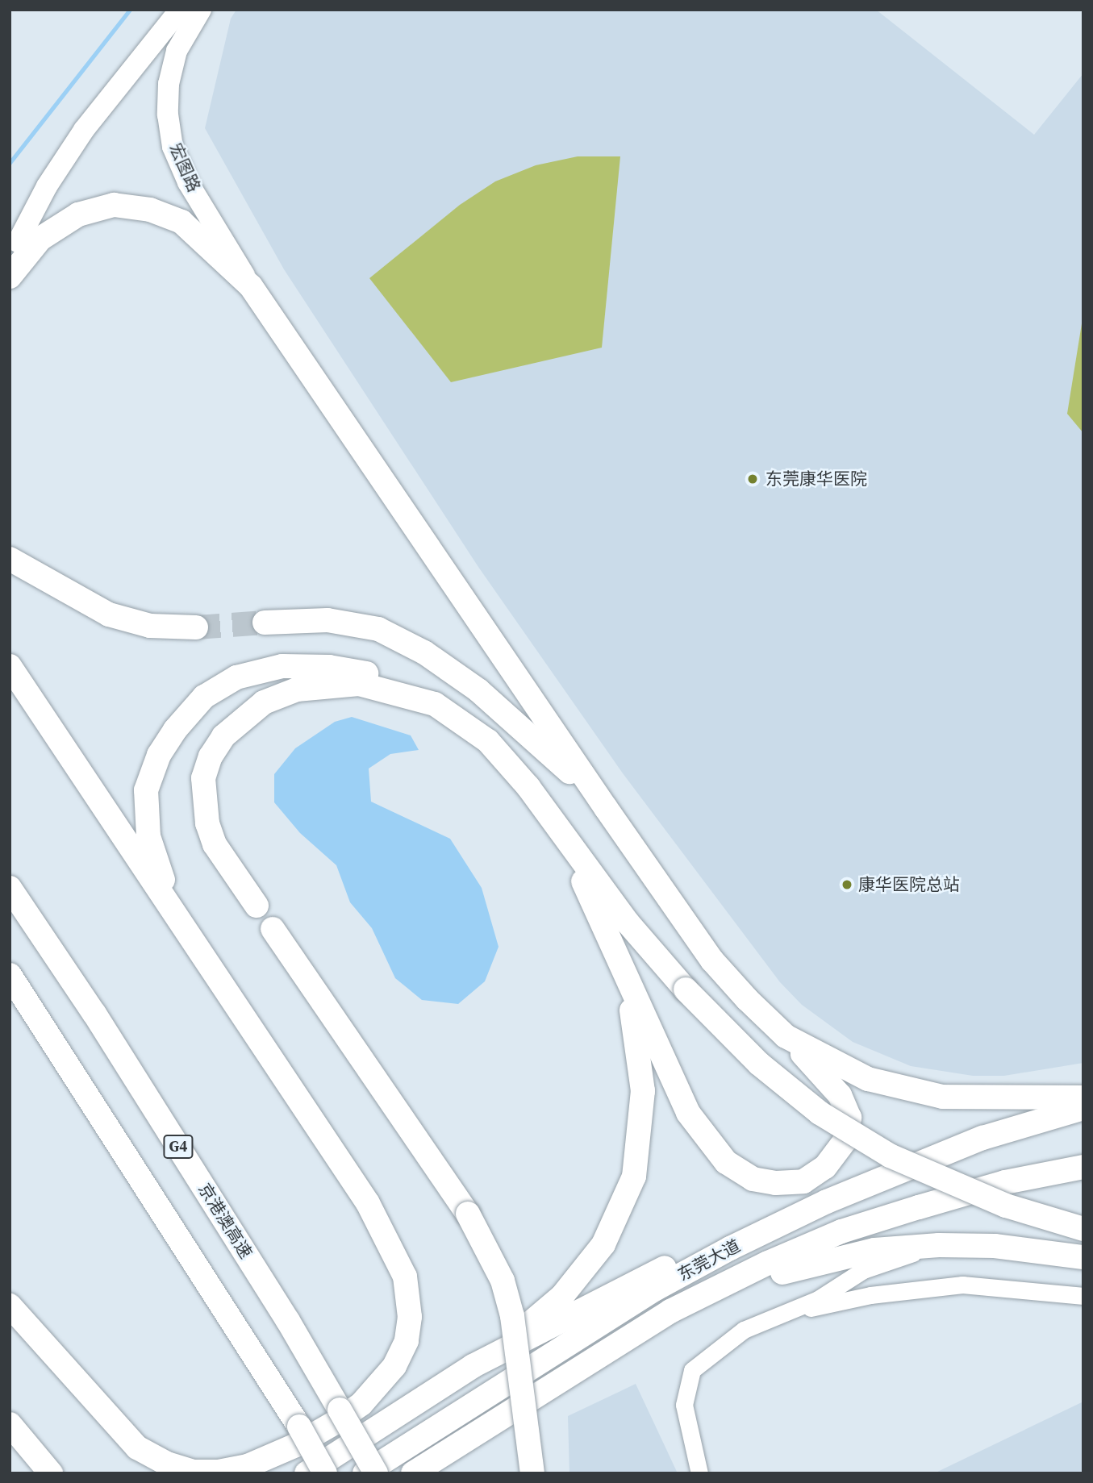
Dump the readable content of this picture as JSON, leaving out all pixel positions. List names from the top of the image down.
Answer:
{
  "streets": {
    "highway": ["G4", "京港澳高速", "东莞大道"],
    "main road": ["宏图路"]
  },
  "places": ["东莞康华医院", "康华医院总站"]
}
